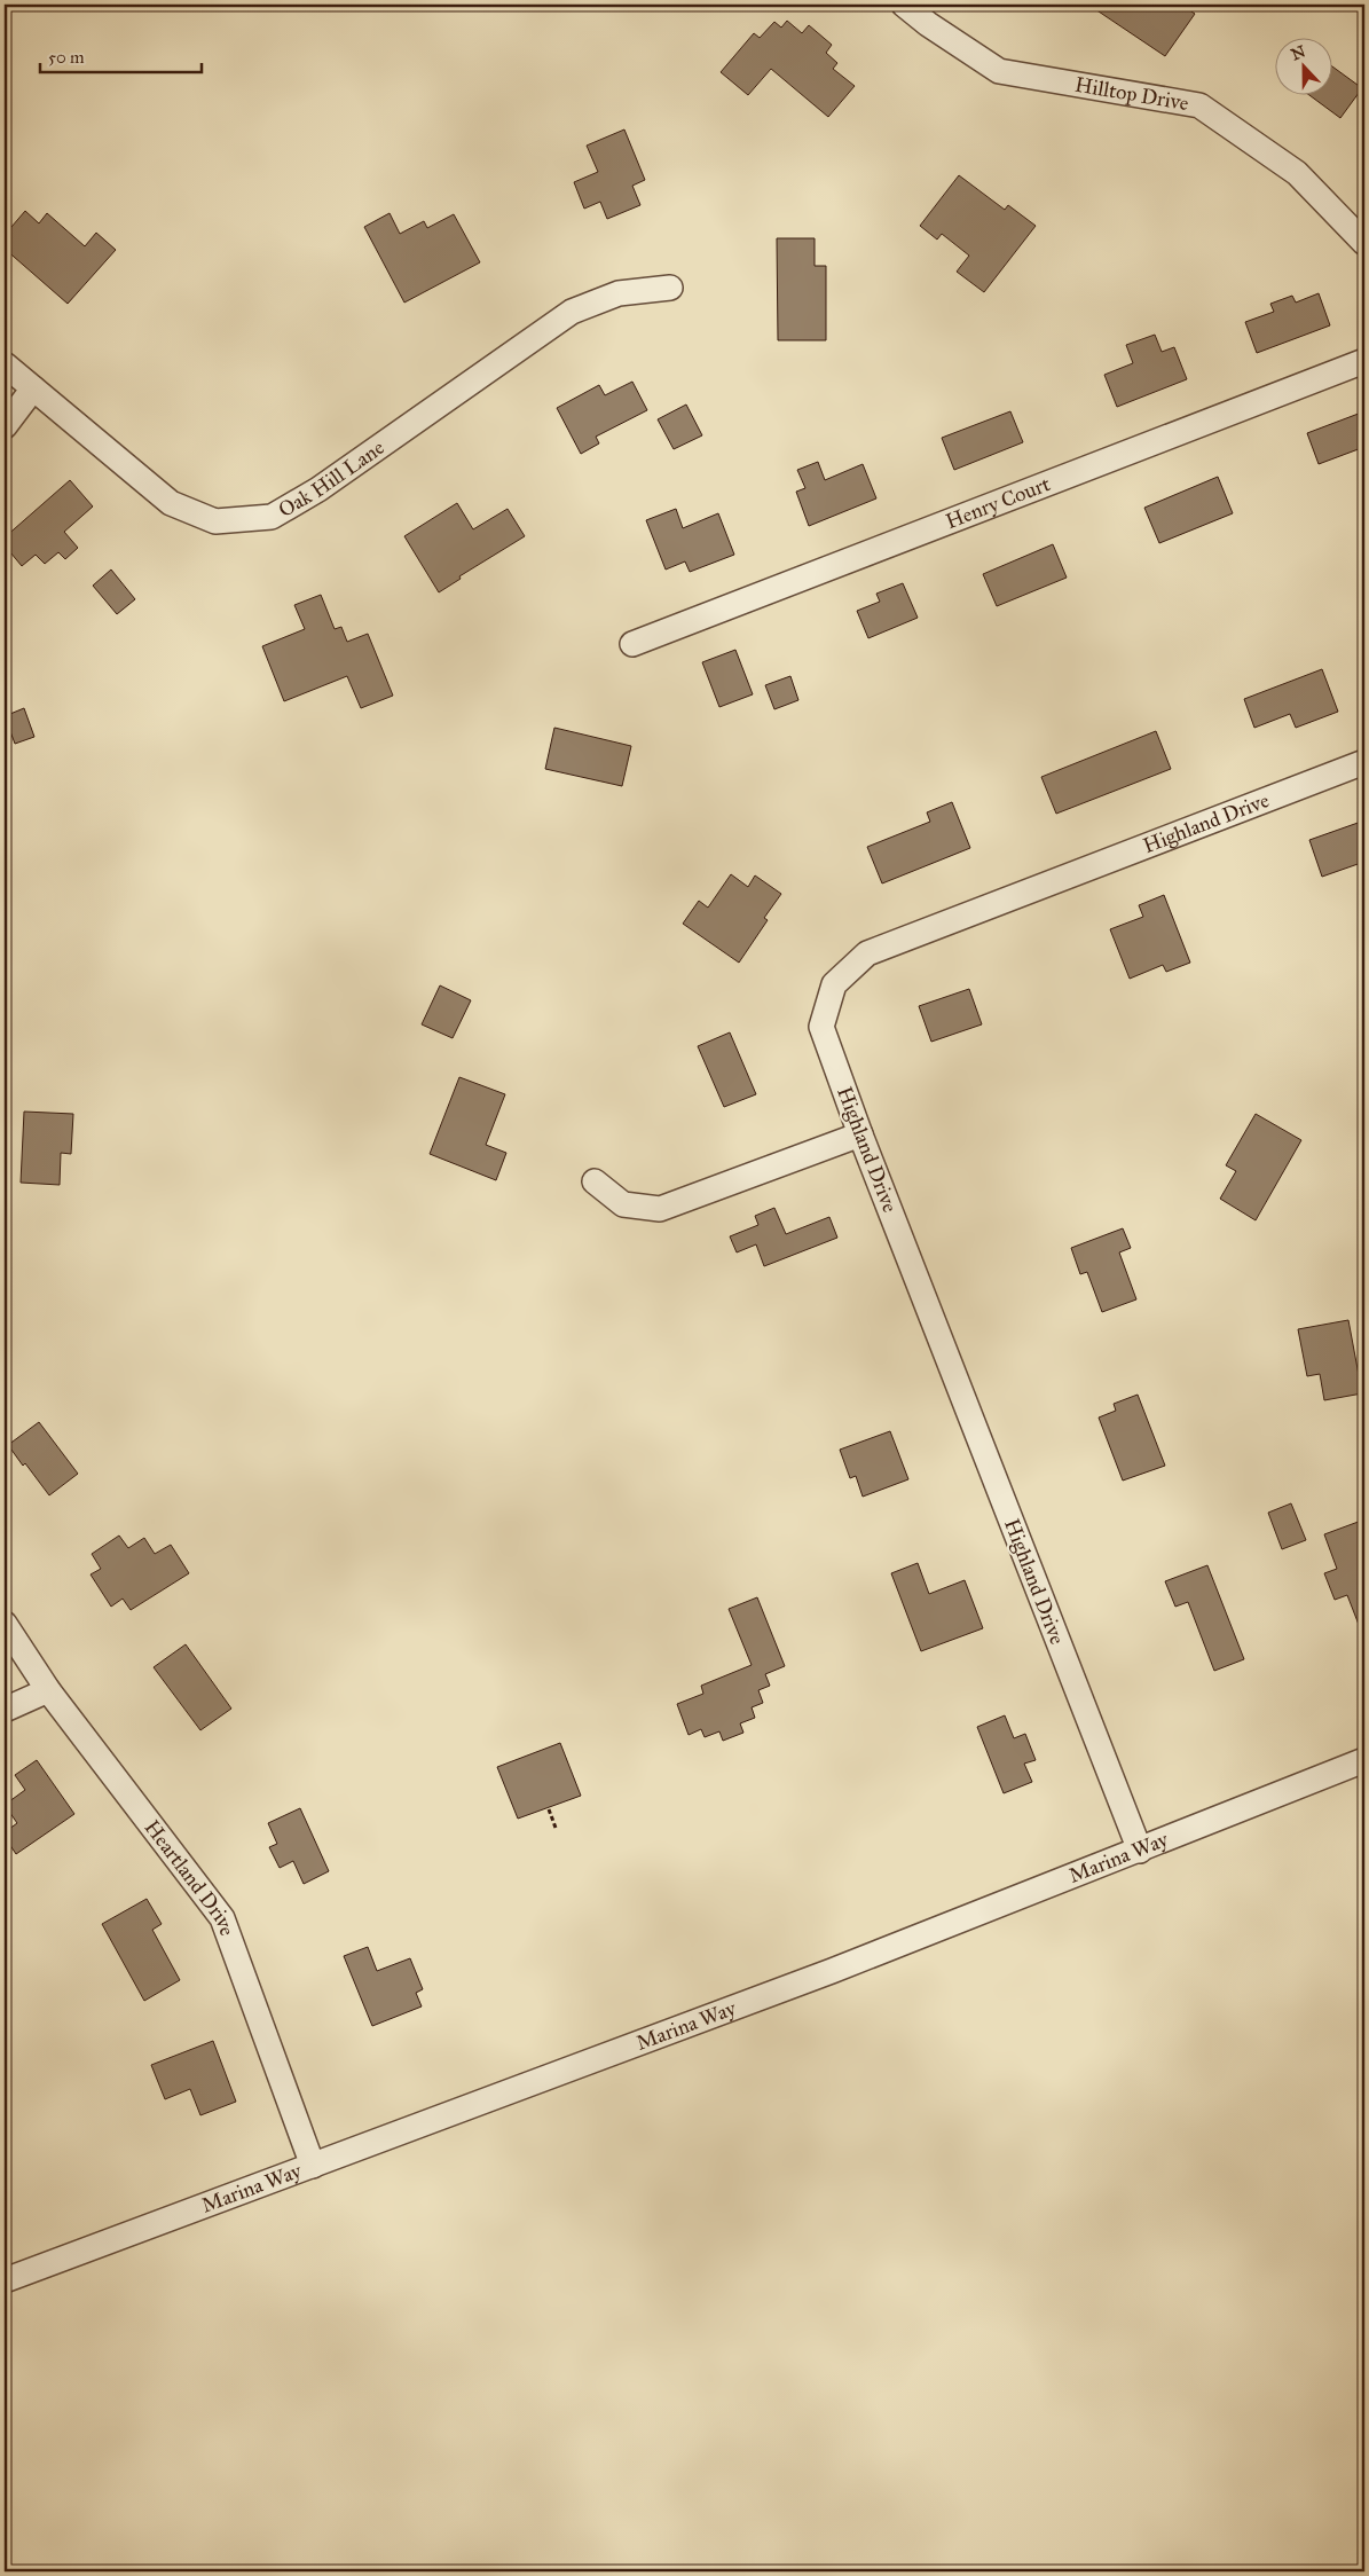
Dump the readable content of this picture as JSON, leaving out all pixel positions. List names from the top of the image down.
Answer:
{
  "streets": {
    "street": [
      "Hilltop Drive",
      "Oak Hill Lane",
      "Henry Court",
      "Highland Drive",
      "Marina Way",
      "Heartland Drive"
    ]
  },
  "crossings": [
    ["Highland Drive", "Marina Way"],
    ["Marina Way", "Heartland Drive"]
  ],
  "scale_bar": "50 m",
  "north": "top"
}
